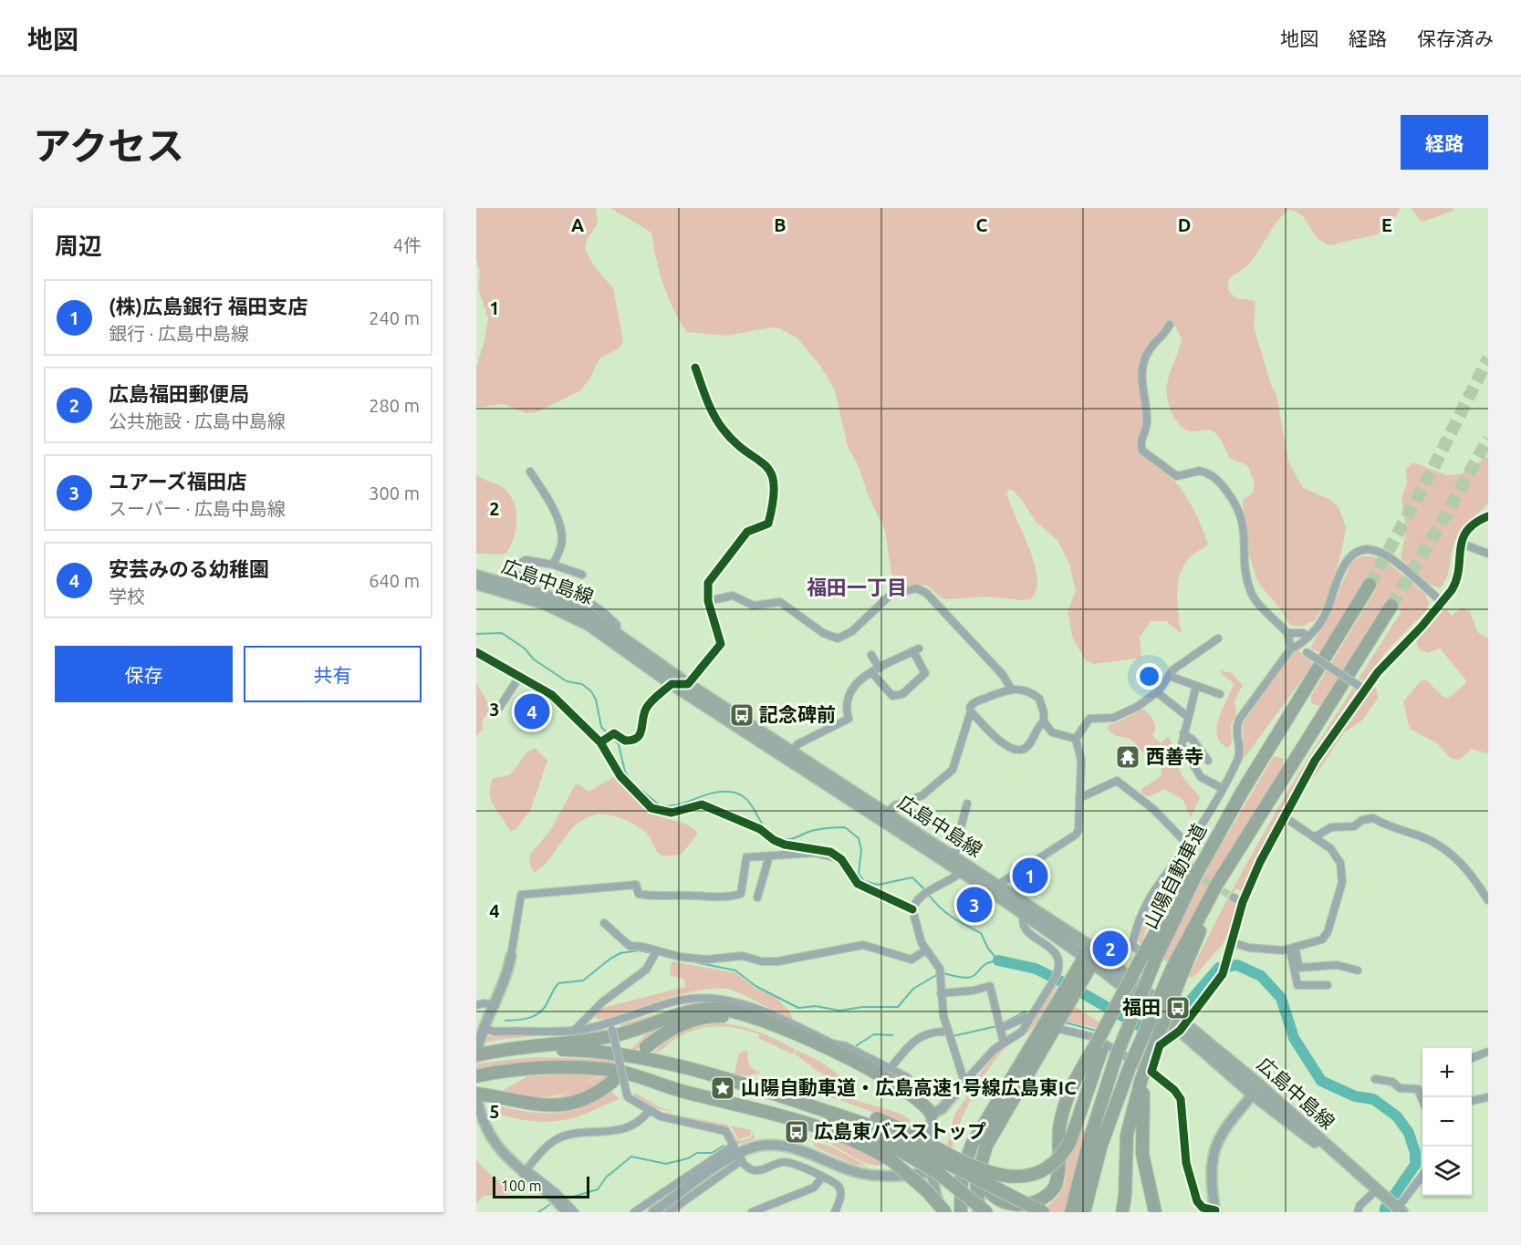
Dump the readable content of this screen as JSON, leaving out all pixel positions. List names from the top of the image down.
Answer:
{
  "streets": {
    "highway": ["山陽自動車道"],
    "main road": ["広島中島線"]
  },
  "districts": ["福田一丁目"],
  "places": {
    "bus stop": ["記念碑前", "福田", "広島東バスストップ"],
    "temple": ["西善寺"],
    "place": ["山陽自動車道・広島高速1号線広島東IC"]
  },
  "scale_bar": "100 m",
  "page": {
    "header": "地図",
    "nav": ["地図", "経路", "保存済み"],
    "title": "アクセス",
    "buttons": [
      "経路",
      ["保存", "共有"]
    ],
    "heading": ["周辺", "4件"],
    "list": [
      {
        "mark": "1",
        "name": "(株)広島銀行 福田支店",
        "note": "銀行 · 広島中島線",
        "value": "240 m"
      },
      {
        "mark": "2",
        "name": "広島福田郵便局",
        "note": "公共施設 · 広島中島線",
        "value": "280 m"
      },
      {
        "mark": "3",
        "name": "ユアーズ福田店",
        "note": "スーパー · 広島中島線",
        "value": "300 m"
      },
      {
        "mark": "4",
        "name": "安芸みのる幼稚園",
        "note": "学校",
        "value": "640 m"
      }
    ],
    "pins": [
      "4",
      "1",
      "3",
      "2"
    ],
    "map_buttons": ["+", "−"],
    "scale": "100 m"
  },
  "grid": {
    "columns": [
      "A",
      "B",
      "C",
      "D",
      "E"
    ],
    "rows": [
      "1",
      "2",
      "3",
      "4",
      "5"
    ]
  }
}
